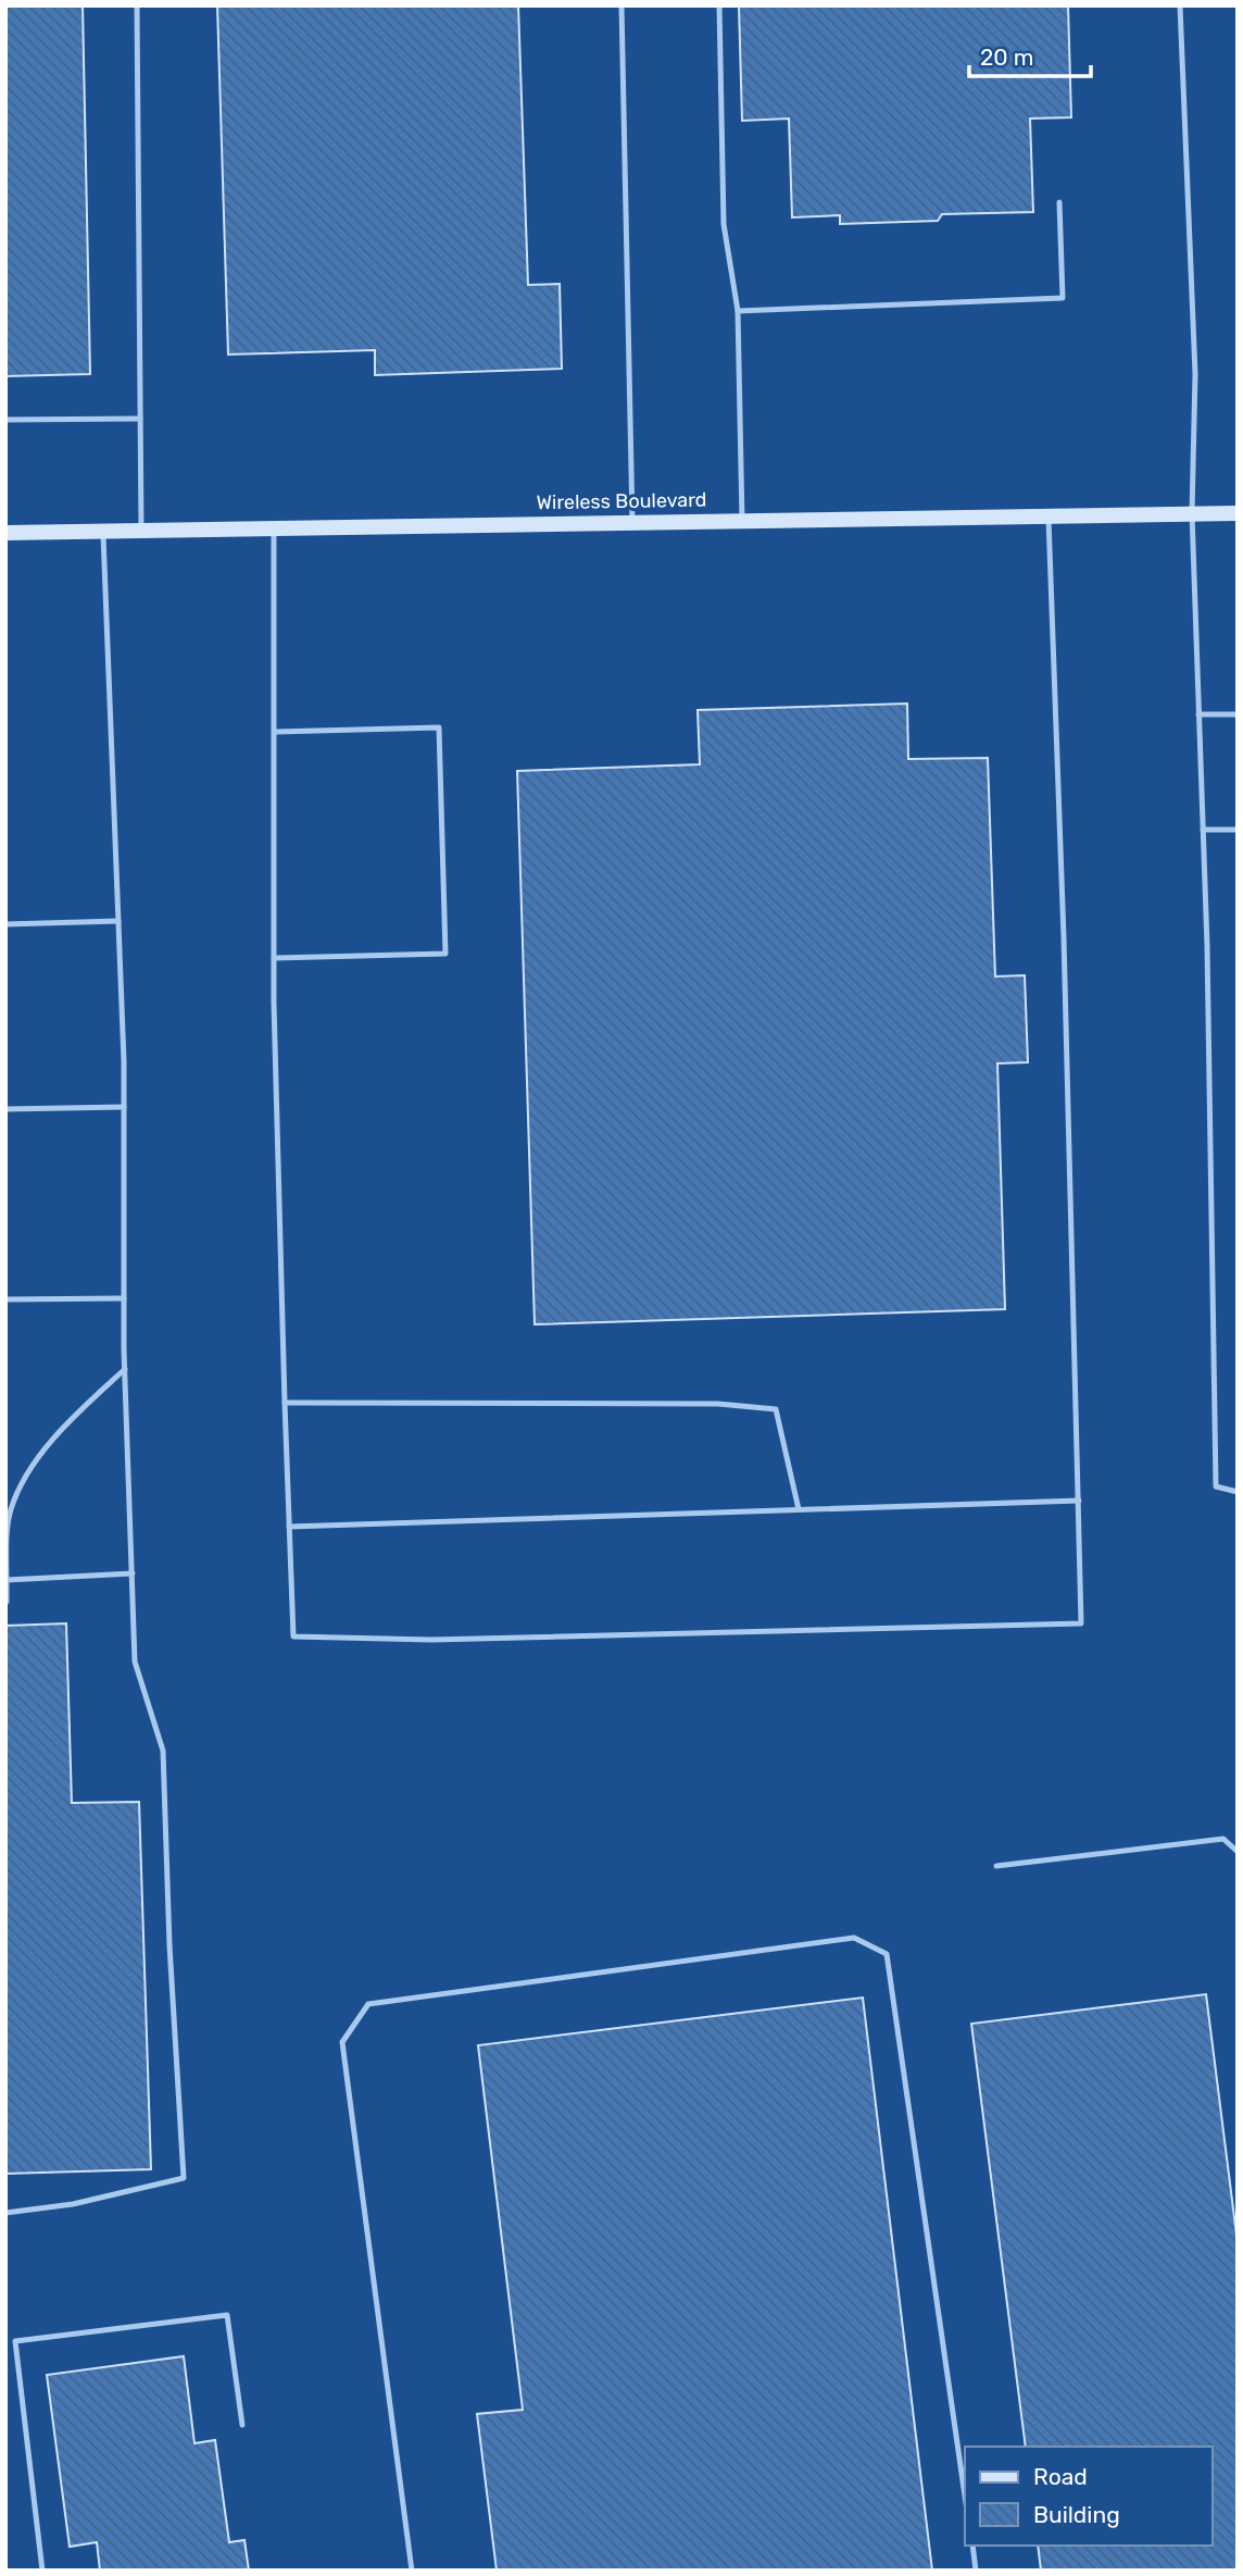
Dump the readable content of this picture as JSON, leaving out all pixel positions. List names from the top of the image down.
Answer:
{
  "streets": {
    "street": ["Wireless Boulevard"]
  },
  "legend": ["Road", "Building"],
  "scale_bar": "20 m"
}
